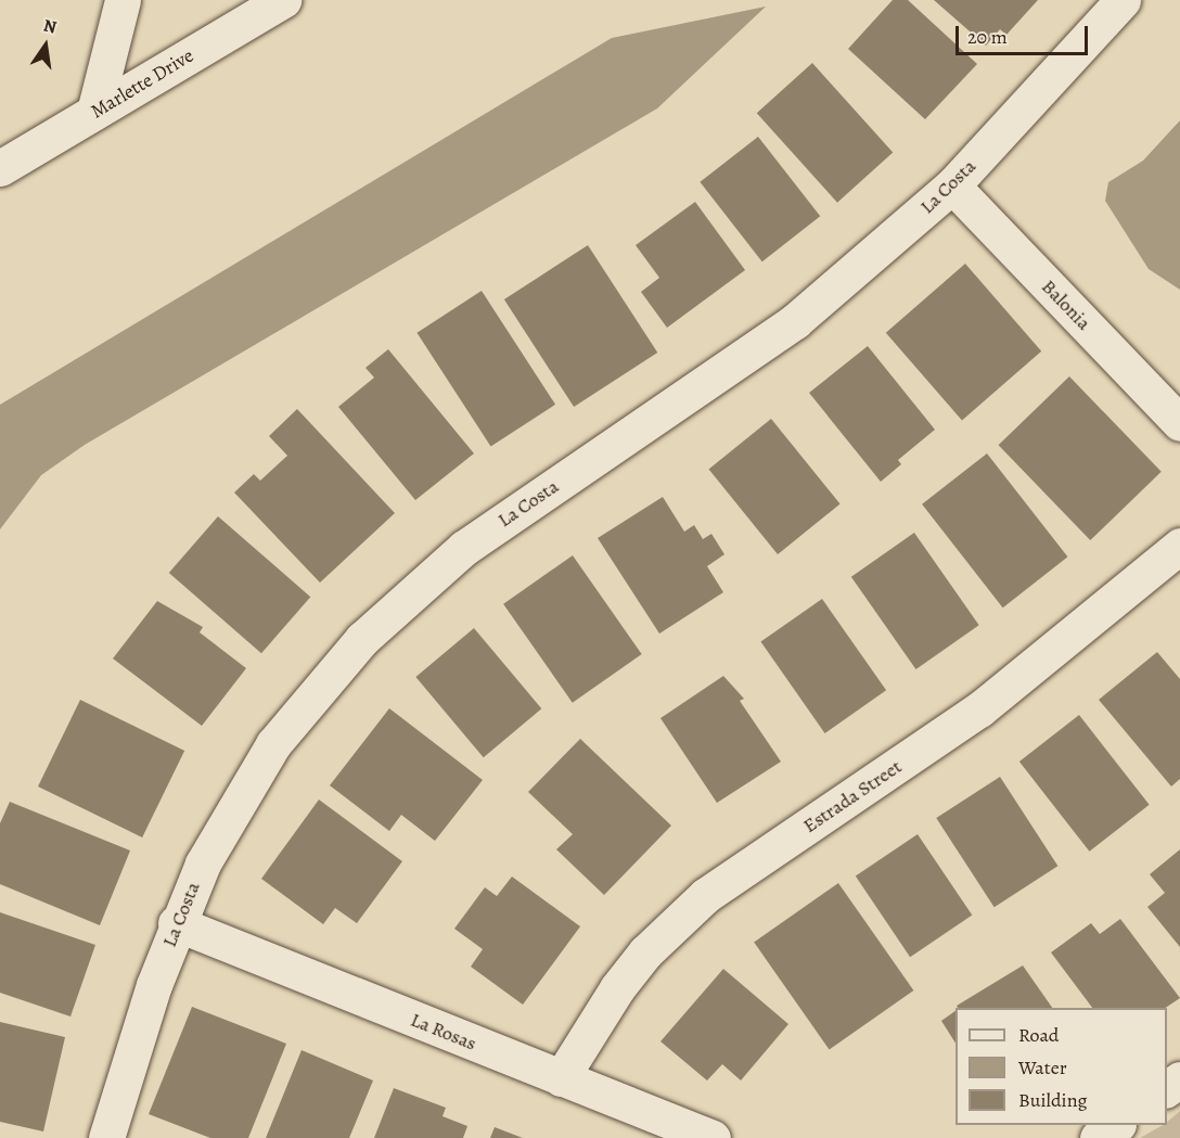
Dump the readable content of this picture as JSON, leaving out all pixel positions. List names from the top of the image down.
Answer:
{
  "streets": {
    "street": [
      "Marlette Drive",
      "La Costa",
      "Balonia",
      "Estrada Street",
      "La Rosas"
    ]
  },
  "crossings": [
    ["La Costa", "Balonia"],
    ["La Costa", "La Rosas"],
    ["Estrada Street", "La Rosas"]
  ],
  "legend": ["Road", "Water", "Building"],
  "scale_bar": "20 m",
  "north": "top"
}
